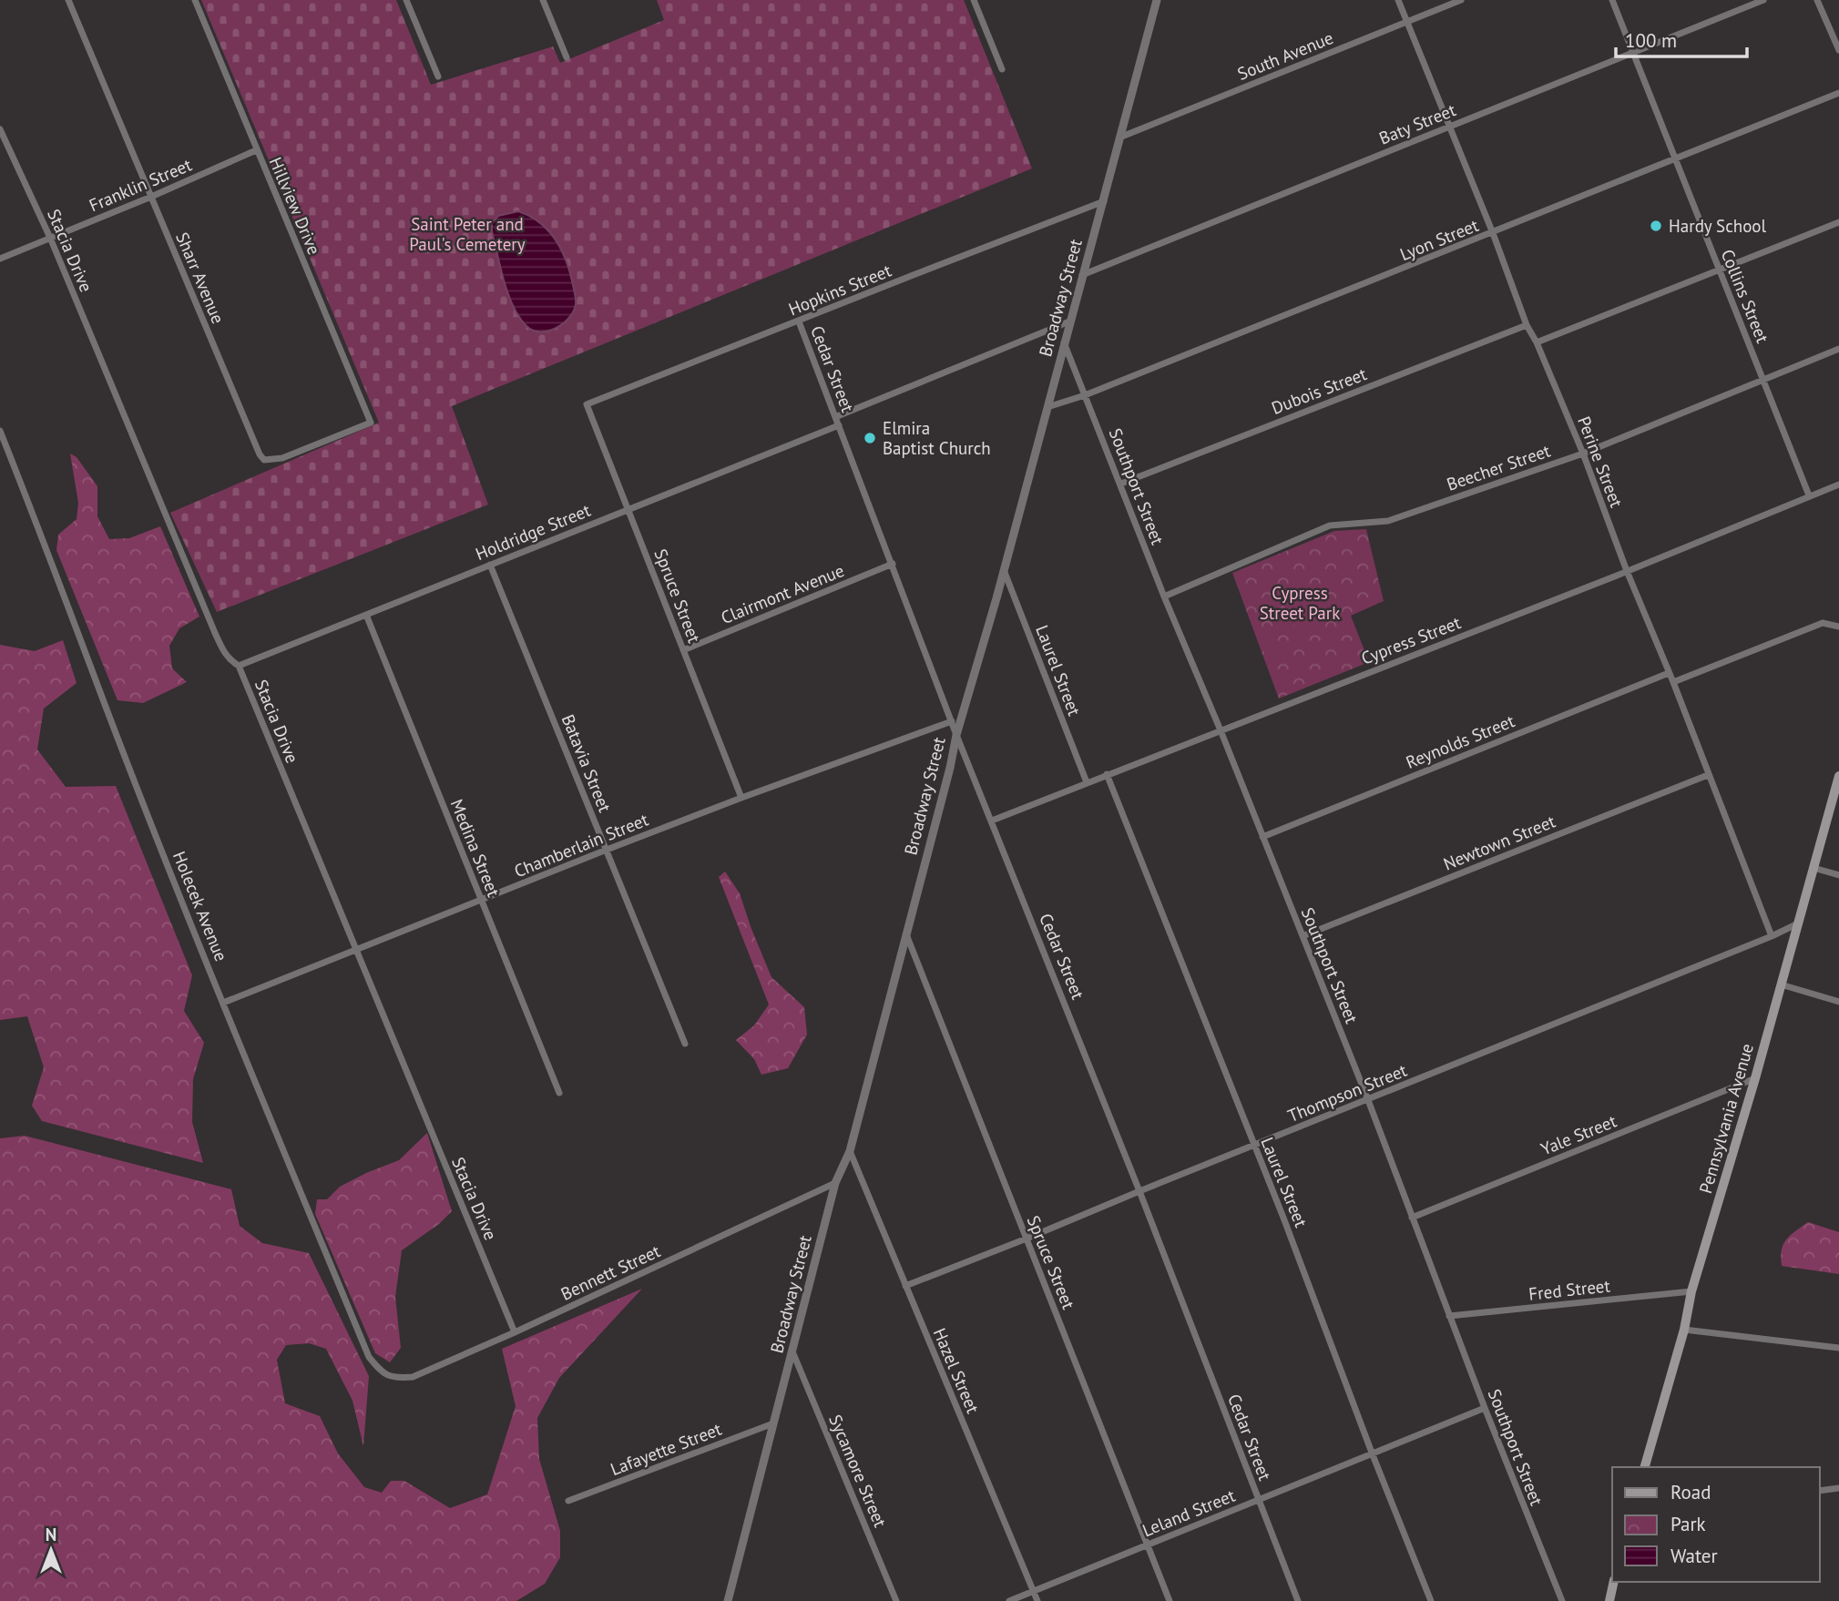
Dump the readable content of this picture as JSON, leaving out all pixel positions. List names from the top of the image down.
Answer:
{
  "streets": {
    "main road": ["Pennsylvania Avenue"],
    "street": [
      "South Avenue",
      "Baty Street",
      "Franklin Street",
      "Hillview Drive",
      "Lyon Street",
      "Stacia Drive",
      "Sharr Avenue",
      "Hopkins Street",
      "Collins Street",
      "Broadway Street",
      "Cedar Street",
      "Dubois Street",
      "Perine Street",
      "Beecher Street",
      "Southport Street",
      "Holdridge Street",
      "Clairmont Avenue",
      "Spruce Street",
      "Cypress Street",
      "Laurel Street",
      "Reynolds Street",
      "Batavia Street",
      "Newtown Street",
      "Chamberlain Street",
      "Medina Street",
      "Holecek Avenue",
      "Thompson Street",
      "Yale Street",
      "Bennett Street",
      "Fred Street",
      "Hazel Street",
      "Lafayette Street",
      "Sycamore Street",
      "Leland Street"
    ]
  },
  "crossings": [
    ["South Avenue", "Broadway Street"],
    ["South Avenue", "Perine Street"],
    ["Baty Street", "Collins Street"],
    ["Baty Street", "Broadway Street"],
    ["Baty Street", "Perine Street"],
    ["Franklin Street", "Hillview Drive"],
    ["Franklin Street", "Stacia Drive"],
    ["Franklin Street", "Sharr Avenue"],
    ["Hillview Drive", "Sharr Avenue"],
    ["Lyon Street", "Collins Street"],
    ["Lyon Street", "Broadway Street"],
    ["Lyon Street", "Perine Street"],
    ["Lyon Street", "Southport Street"],
    ["Stacia Drive", "Holdridge Street"],
    ["Stacia Drive", "Chamberlain Street"],
    ["Stacia Drive", "Bennett Street"],
    ["Hopkins Street", "Broadway Street"],
    ["Hopkins Street", "Cedar Street"],
    ["Hopkins Street", "Spruce Street"],
    ["Collins Street", "Beecher Street"],
    ["Collins Street", "Cypress Street"],
    ["Broadway Street", "Cedar Street"],
    ["Broadway Street", "Southport Street"],
    ["Broadway Street", "Spruce Street"],
    ["Broadway Street", "Laurel Street"],
    ["Broadway Street", "Bennett Street"],
    ["Broadway Street", "Hazel Street"],
    ["Broadway Street", "Lafayette Street"],
    ["Broadway Street", "Sycamore Street"],
    ["Cedar Street", "Holdridge Street"],
    ["Cedar Street", "Clairmont Avenue"],
    ["Cedar Street", "Cypress Street"],
    ["Cedar Street", "Chamberlain Street"],
    ["Cedar Street", "Thompson Street"],
    ["Cedar Street", "Leland Street"],
    ["Dubois Street", "Perine Street"],
    ["Dubois Street", "Southport Street"],
    ["Perine Street", "Beecher Street"],
    ["Perine Street", "Cypress Street"],
    ["Perine Street", "Reynolds Street"],
    ["Perine Street", "Newtown Street"],
    ["Perine Street", "Thompson Street"],
    ["Beecher Street", "Southport Street"],
    ["Southport Street", "Cypress Street"],
    ["Southport Street", "Reynolds Street"],
    ["Southport Street", "Newtown Street"],
    ["Southport Street", "Thompson Street"],
    ["Southport Street", "Yale Street"],
    ["Southport Street", "Fred Street"],
    ["Southport Street", "Leland Street"],
    ["Holdridge Street", "Spruce Street"],
    ["Holdridge Street", "Batavia Street"],
    ["Holdridge Street", "Medina Street"],
    ["Clairmont Avenue", "Spruce Street"],
    ["Spruce Street", "Chamberlain Street"],
    ["Spruce Street", "Thompson Street"],
    ["Spruce Street", "Leland Street"],
    ["Cypress Street", "Laurel Street"],
    ["Laurel Street", "Thompson Street"],
    ["Laurel Street", "Leland Street"],
    ["Batavia Street", "Chamberlain Street"],
    ["Chamberlain Street", "Medina Street"],
    ["Chamberlain Street", "Holecek Avenue"],
    ["Holecek Avenue", "Bennett Street"],
    ["Thompson Street", "Pennsylvania Avenue"],
    ["Thompson Street", "Hazel Street"],
    ["Pennsylvania Avenue", "Yale Street"],
    ["Pennsylvania Avenue", "Fred Street"],
    ["Hazel Street", "Leland Street"]
  ],
  "parks": ["Saint Peter and Paul's Cemetery", "Cypress Street Park"],
  "places": ["Hardy School", "Elmira Baptist Church"],
  "legend": ["Road", "Park", "Water"],
  "scale_bar": "100 m",
  "north": "top"
}
